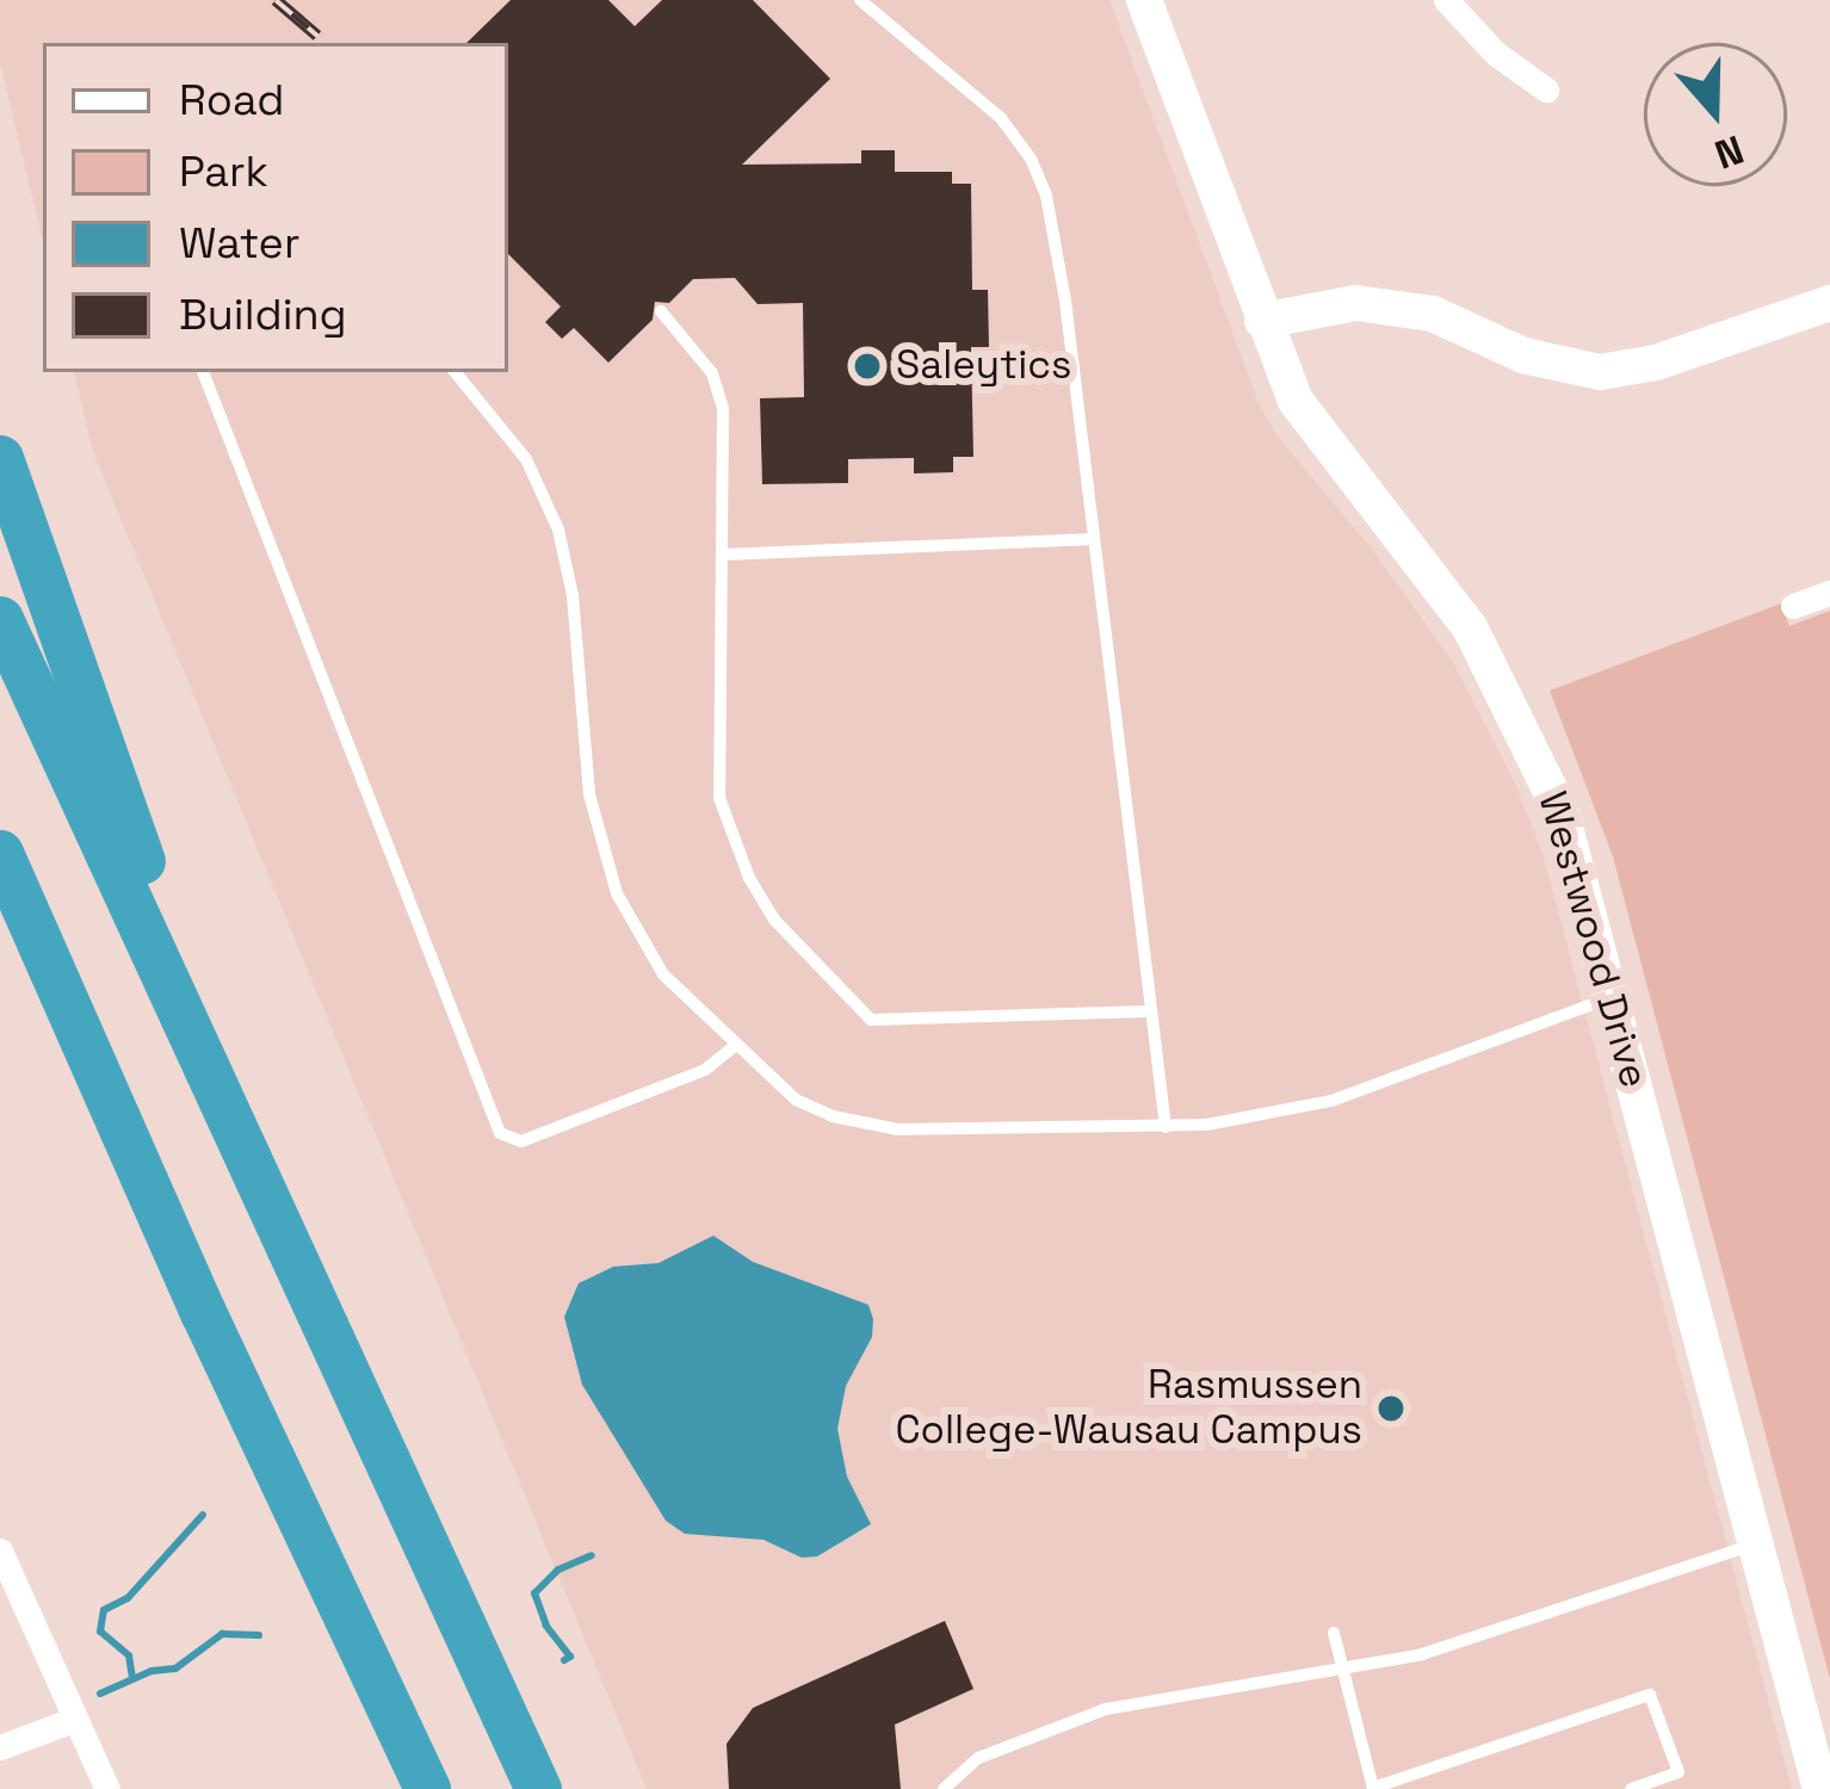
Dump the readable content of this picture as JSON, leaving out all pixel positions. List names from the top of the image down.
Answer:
{
  "streets": {
    "street": ["Westwood Drive"]
  },
  "places": ["Saleytics", "Rasmussen College-Wausau Campus"],
  "legend": [
    "Road",
    "Park",
    "Water",
    "Building"
  ],
  "north": "bottom"
}
